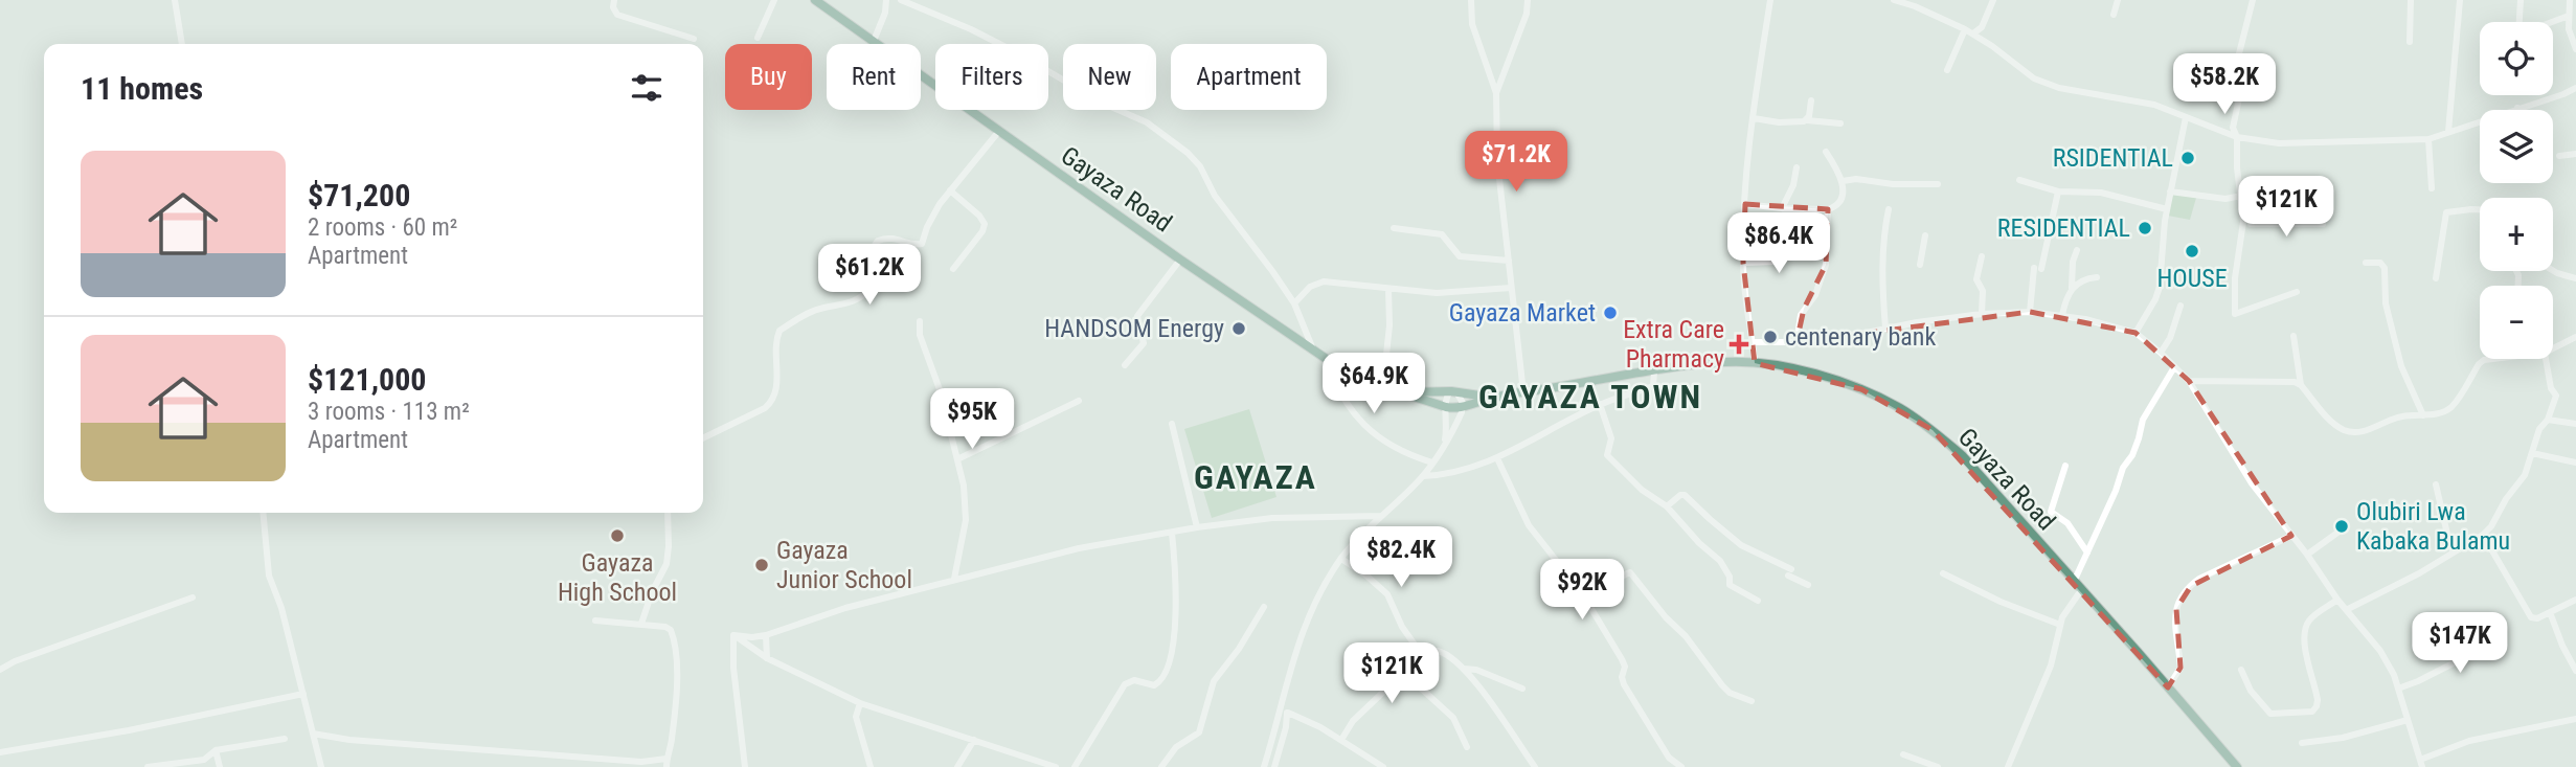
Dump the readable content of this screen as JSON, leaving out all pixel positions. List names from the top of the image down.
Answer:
{
  "streets": {
    "main road": ["Gayaza Road"]
  },
  "districts": ["GAYAZA TOWN", "GAYAZA"],
  "places": {
    "other": [
      "RSIDENTIAL",
      "RESIDENTIAL",
      "HOUSE",
      "Gayaza Market",
      "HANDSOM Energy",
      "centenary bank",
      "Olubiri Lwa Kabaka Bulamu",
      "Gayaza High School",
      "Gayaza Junior School"
    ],
    "health": ["Extra Care Pharmacy"]
  },
  "page": {
    "map_buttons": ["+", "−"],
    "chip": [
      "Buy",
      "Rent",
      "Filters",
      "New",
      "Apartment"
    ],
    "heading": "11 homes",
    "price": [
      "$58.2K",
      "$71.2K",
      "$121K",
      "$86.4K",
      "$61.2K",
      "$64.9K",
      "$95K",
      "$82.4K",
      "$92K",
      "$147K",
      "$121K"
    ],
    "list": [
      {
        "name": "$71,200",
        "note": "2 rooms · 60 m² · Apartment"
      },
      {
        "name": "$121,000",
        "note": "3 rooms · 113 m² · Apartment"
      }
    ]
  }
}
